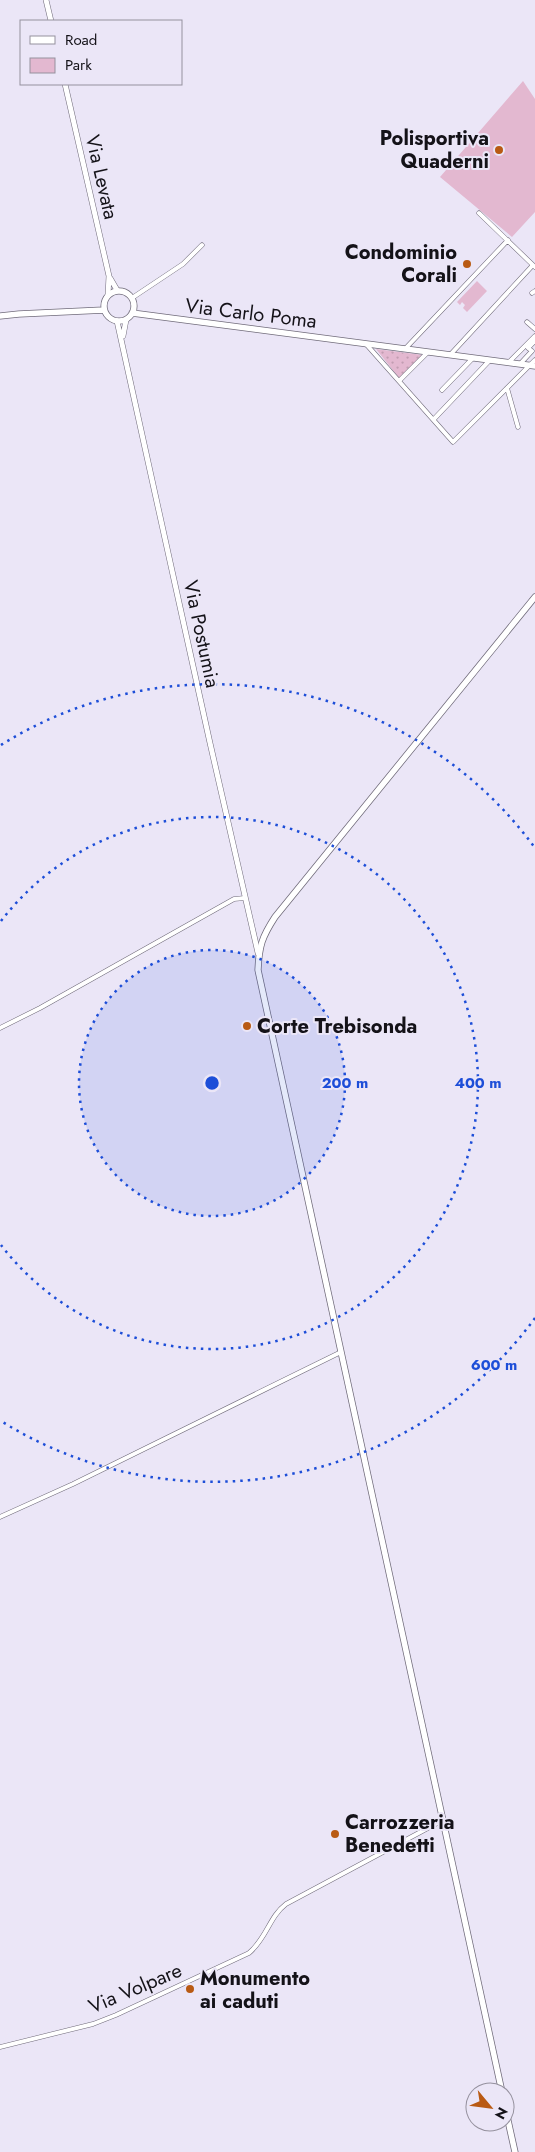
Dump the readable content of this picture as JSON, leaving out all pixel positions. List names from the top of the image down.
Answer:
{
  "streets": {
    "main road": ["Via Carlo Poma"],
    "street": ["Via Levata", "Via Postumia", "Via Volpare"]
  },
  "crossings": [
    ["Via Levata", "Via Carlo Poma"],
    ["Via Levata", "Via Postumia"],
    ["Via Carlo Poma", "Via Postumia"]
  ],
  "places": [
    "Polisportiva Quaderni",
    "Condominio Corali",
    "Corte Trebisonda",
    "Carrozzeria Benedetti",
    "Monumento ai caduti"
  ],
  "legend": ["Road", "Park"],
  "north": "bottom right",
  "rings": ["200 m", "400 m", "600 m"]
}
